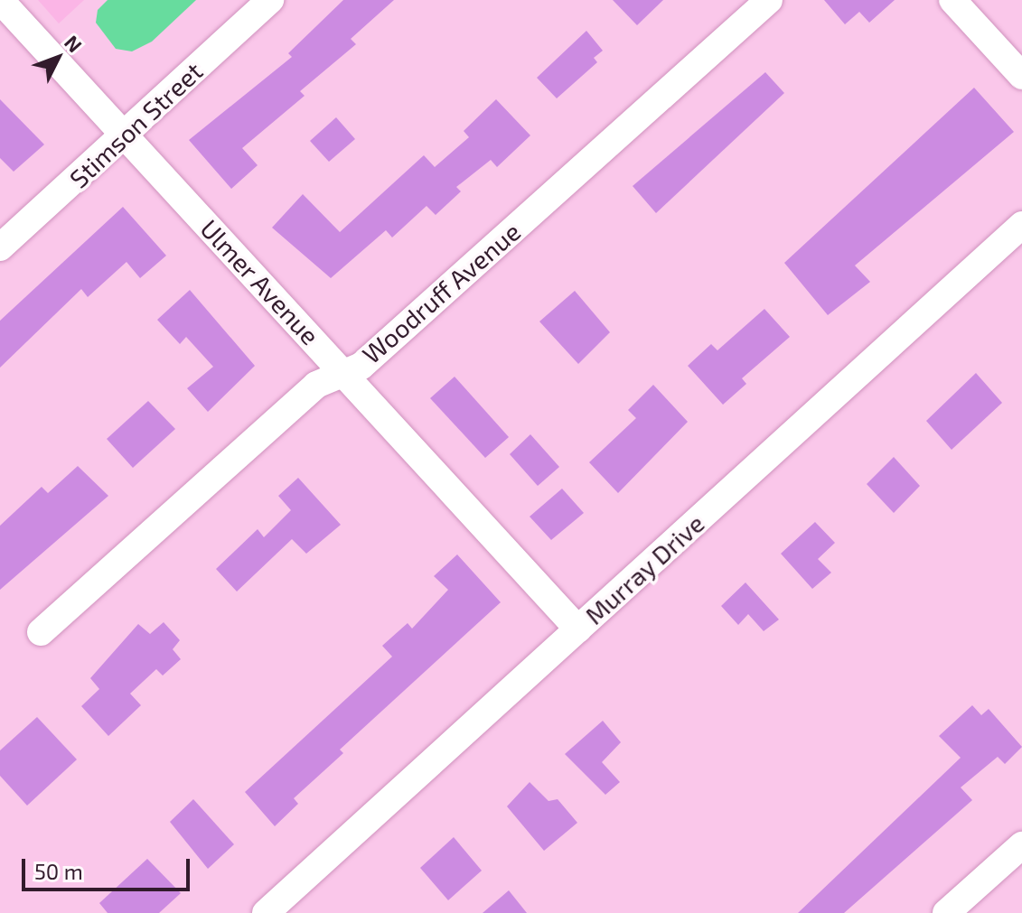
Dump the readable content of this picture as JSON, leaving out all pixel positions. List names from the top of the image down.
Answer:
{
  "streets": {
    "street": [
      "Stimson Street",
      "Ulmer Avenue",
      "Woodruff Avenue",
      "Murray Drive"
    ]
  },
  "crossings": [
    ["Stimson Street", "Ulmer Avenue"],
    ["Ulmer Avenue", "Woodruff Avenue"],
    ["Ulmer Avenue", "Murray Drive"]
  ],
  "scale_bar": "50 m",
  "north": "top right"
}
